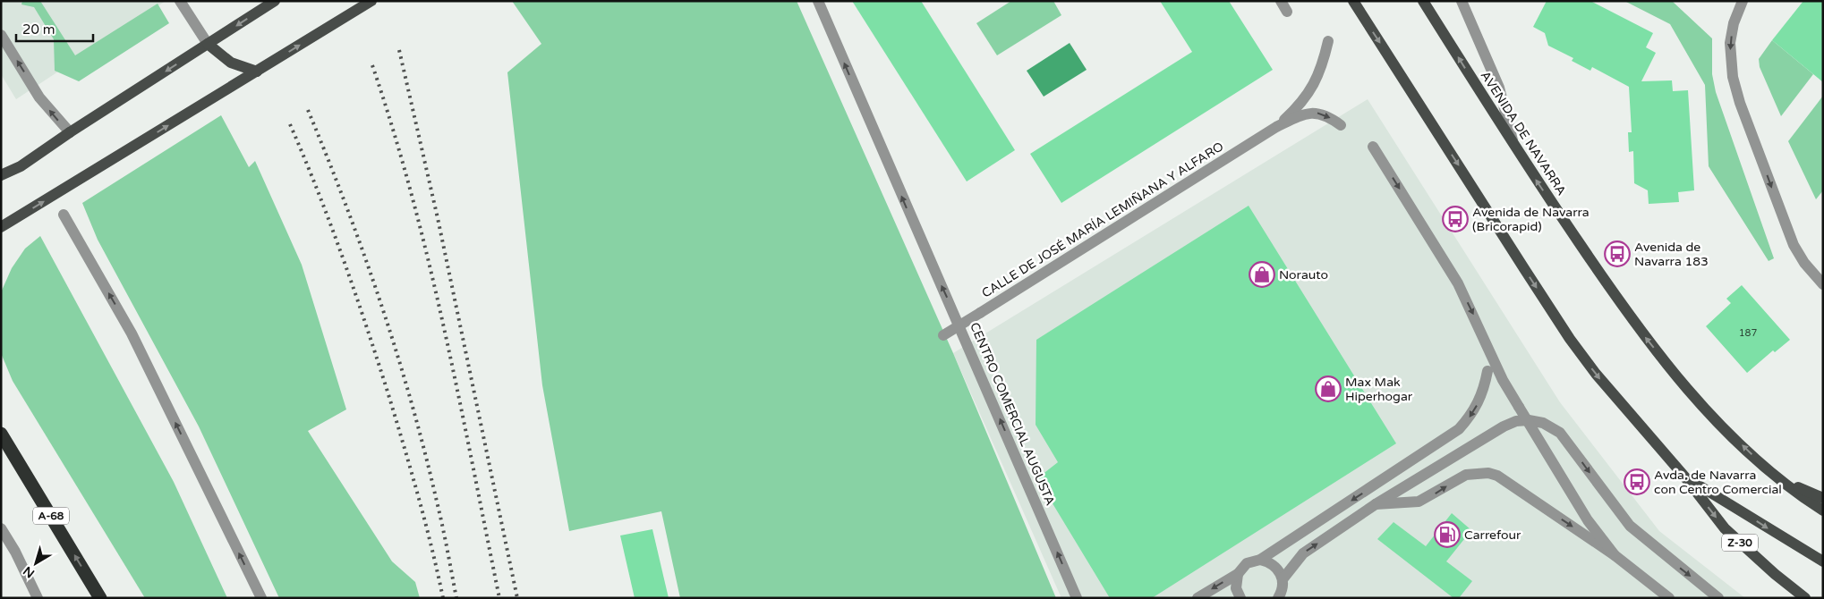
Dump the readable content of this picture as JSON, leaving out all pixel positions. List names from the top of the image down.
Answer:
{
  "streets": {
    "highway": ["A-68"],
    "main road": ["AVENIDA DE NAVARRA", "Z-30"],
    "street": ["CALLE DE JOSÉ MARÍA LEMIÑANA Y ALFARO", "CENTRO COMERCIAL AUGUSTA"]
  },
  "one_way": ["CENTRO COMERCIAL AUGUSTA"],
  "places": {
    "bus stop": ["Avenida de Navarra (Bricorapid)", "Avenida de Navarra 183", "Avda. de Navarra con Centro Comercial"],
    "shop": ["Norauto", "Max Mak Hiperhogar"],
    "fuel station": ["Carrefour"]
  },
  "house_numbers": ["187"],
  "scale_bar": "20 m",
  "north": "bottom left"
}
